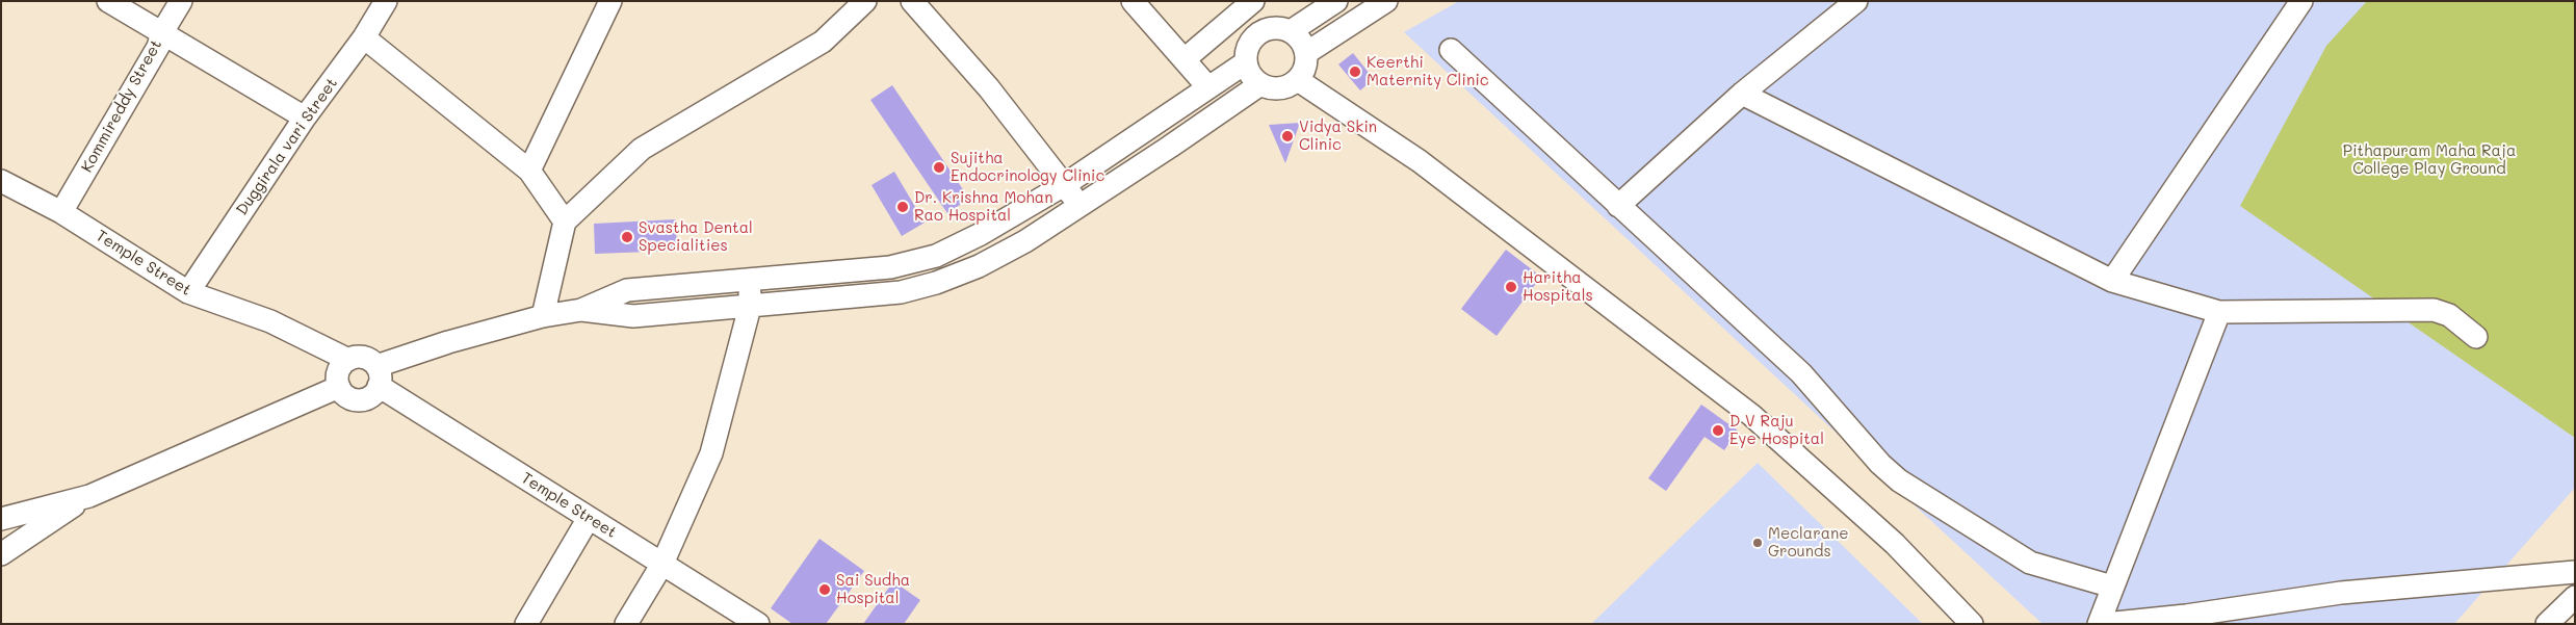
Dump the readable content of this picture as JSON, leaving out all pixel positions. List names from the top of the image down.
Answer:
{
  "streets": {
    "street": ["Kommireddy Street", "Duggirala vari Street", "Temple Street"]
  },
  "crossings": [
    ["Kommireddy Street", "Temple Street"],
    ["Duggirala vari Street", "Temple Street"]
  ],
  "parks": ["Pithapuram Maha Raja College Play Ground"],
  "places": [
    "Keerthi Maternity Clinic",
    "Vidya Skin Clinic",
    "Sujitha Endocrinology Clinic",
    "Dr. Krishna Mohan Rao Hospital",
    "Svastha Dental Specialities",
    "Haritha Hospitals",
    "D V Raju Eye Hospital",
    "Meclarane Grounds",
    "Sai Sudha Hospital"
  ]
}
